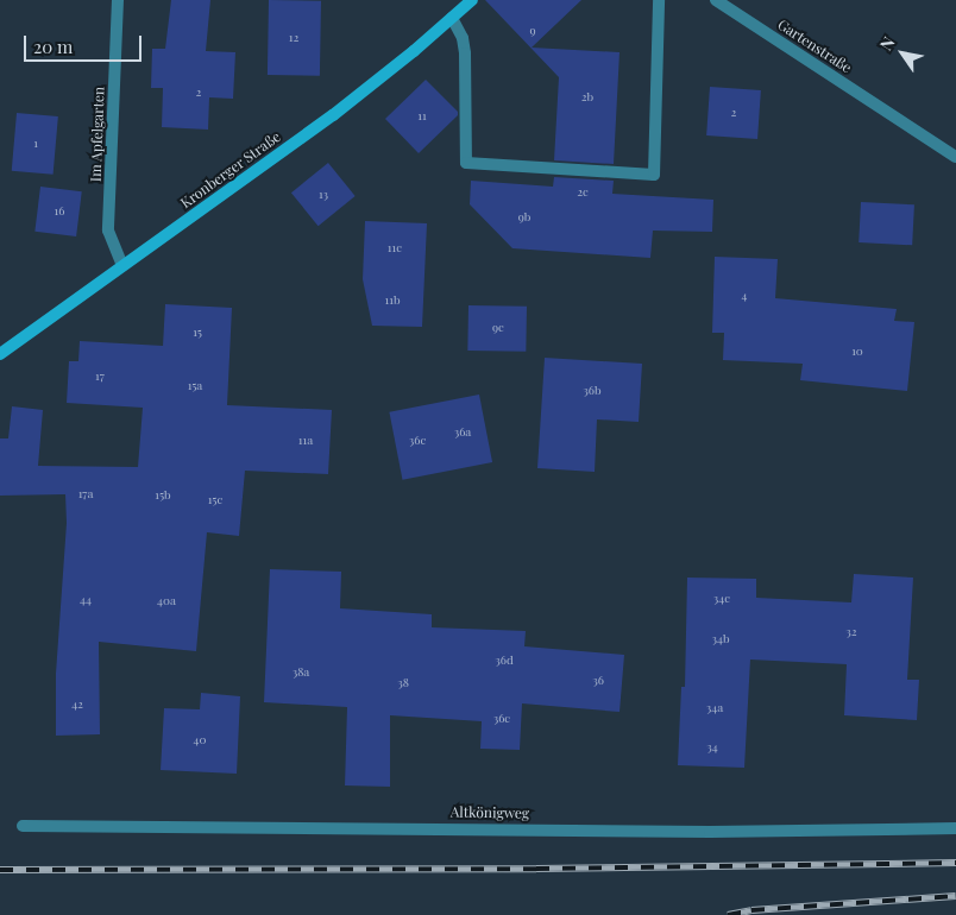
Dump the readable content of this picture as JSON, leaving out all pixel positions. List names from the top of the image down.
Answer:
{
  "streets": {
    "street": [
      "Gartenstraße",
      "Im Apfelgarten",
      "Kronberger Straße",
      "Altkönigweg"
    ]
  },
  "crossings": [
    ["Im Apfelgarten", "Kronberger Straße"]
  ],
  "house_numbers": [
    "9",
    "12",
    "2",
    "2b",
    "2",
    "11",
    "1",
    "2c",
    "13",
    "16",
    "9b",
    "11c",
    "4",
    "11b",
    "9c",
    "15",
    "10",
    "17",
    "15a",
    "36b",
    "36a",
    "11a",
    "36c",
    "17a",
    "15b",
    "15c",
    "34c",
    "44",
    "40a",
    "32",
    "34b",
    "36d",
    "38a",
    "36",
    "38",
    "42",
    "34a",
    "36e",
    "40",
    "34"
  ],
  "scale_bar": "20 m",
  "north": "top left"
}
